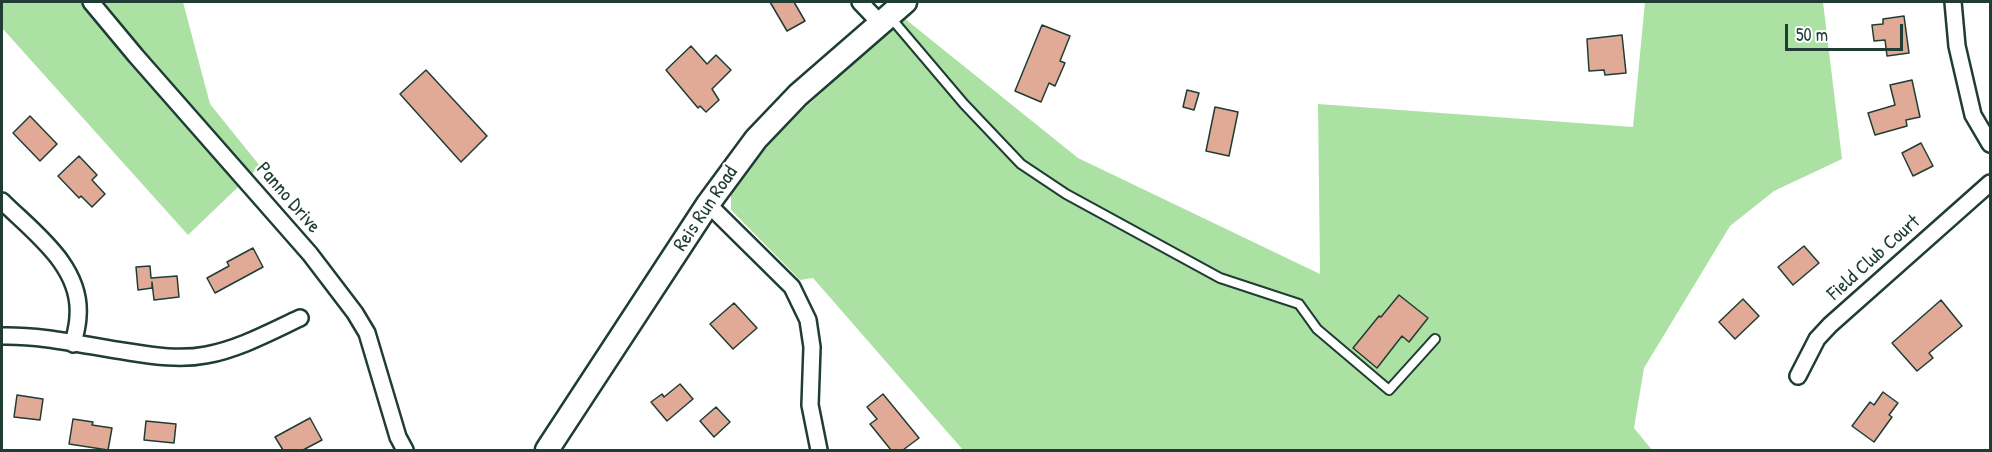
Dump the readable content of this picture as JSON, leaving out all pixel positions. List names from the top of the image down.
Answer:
{
  "streets": {
    "main road": ["Reis Run Road"],
    "street": ["Panno Drive", "Field Club Court"]
  },
  "scale_bar": "50 m"
}
